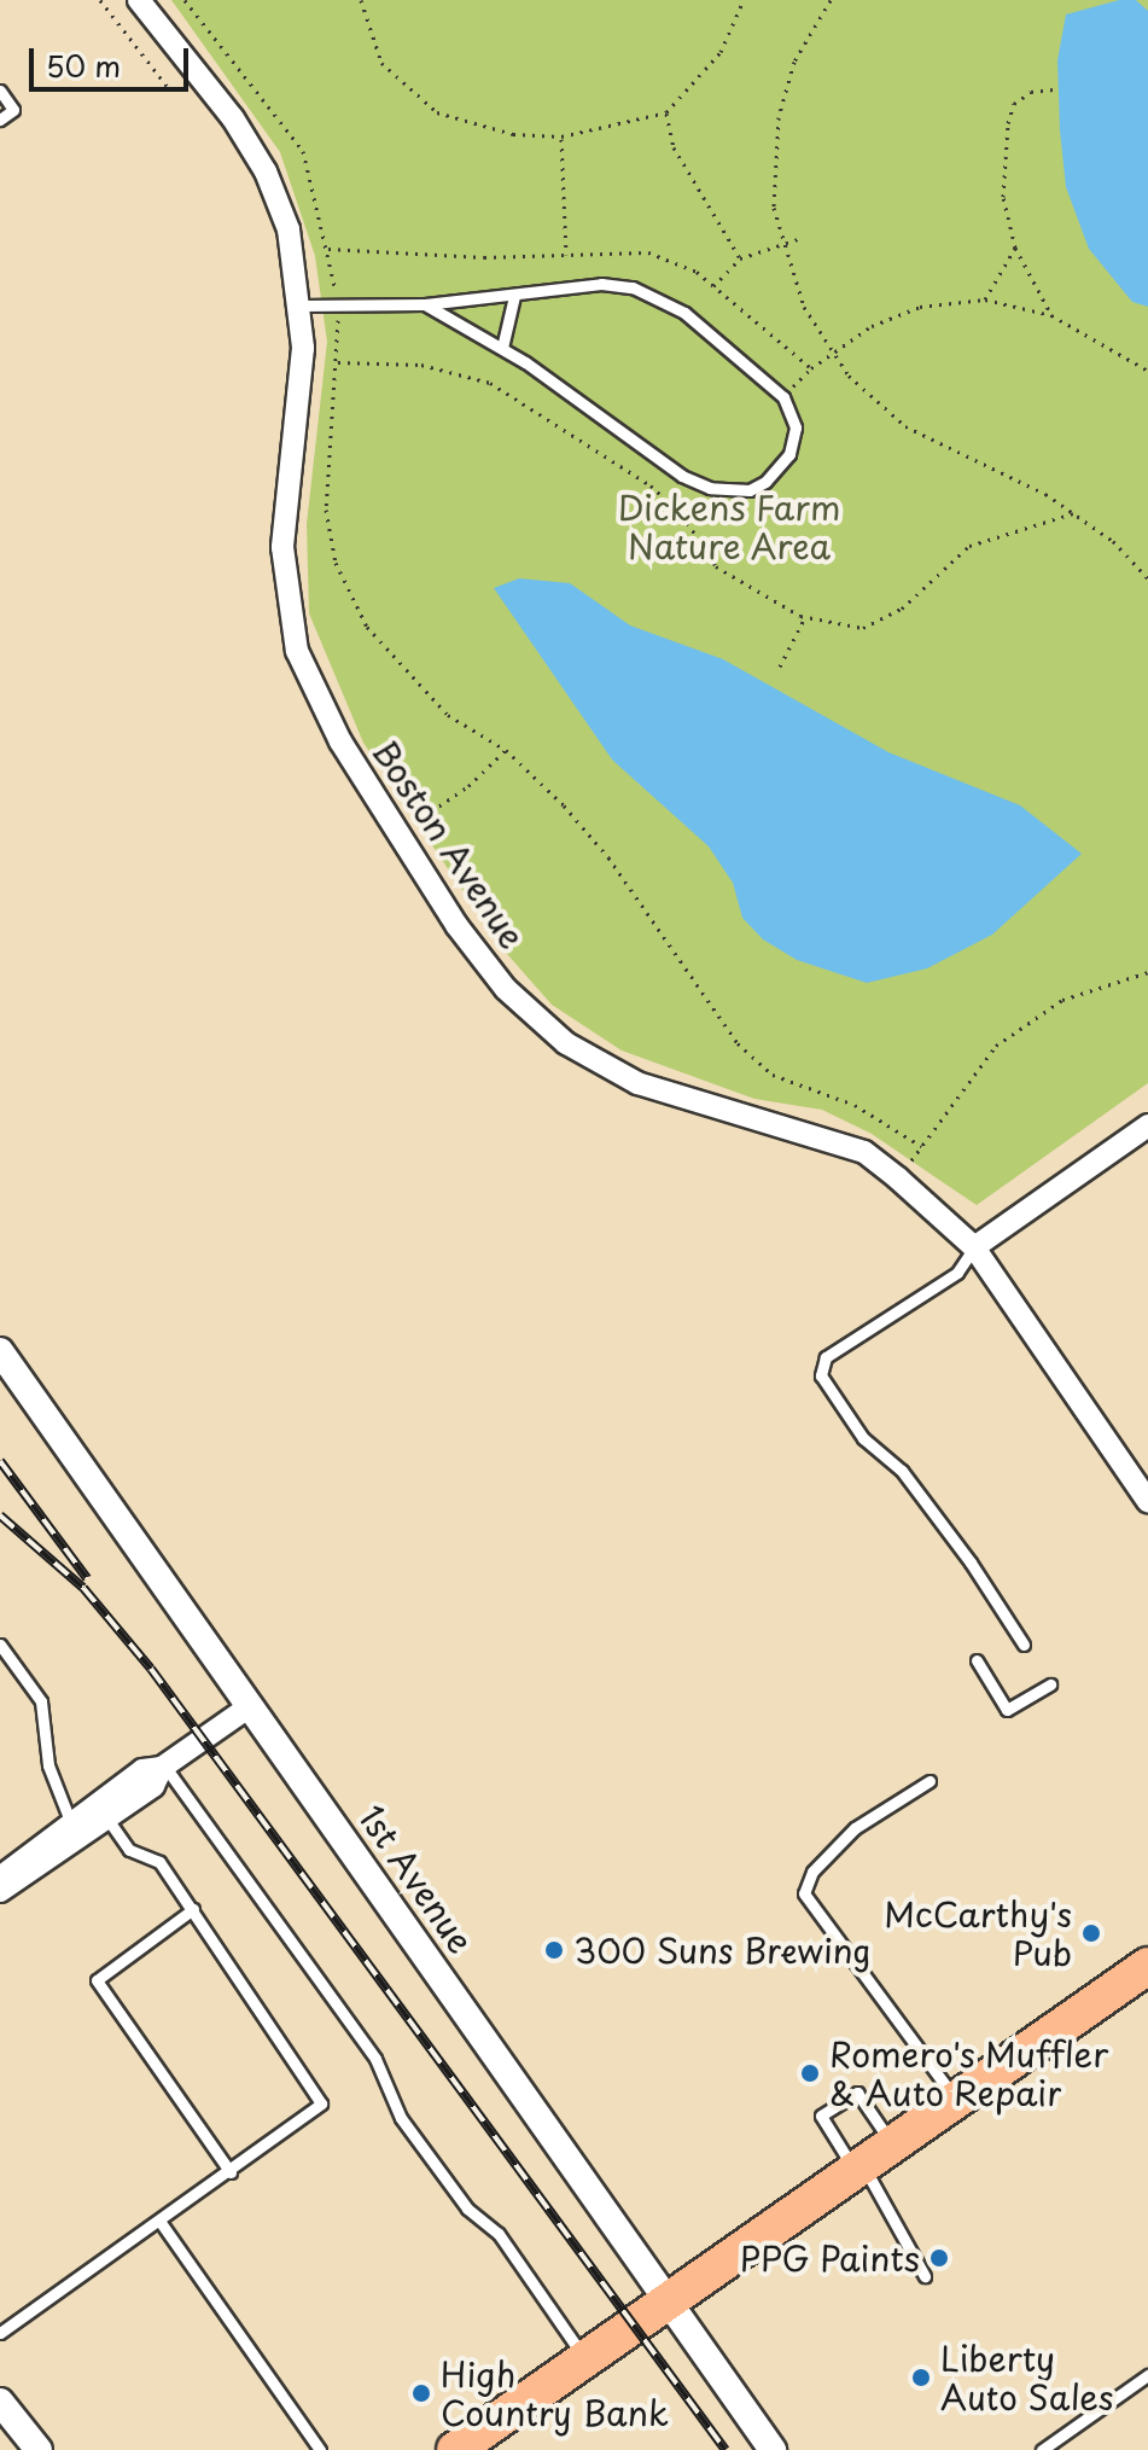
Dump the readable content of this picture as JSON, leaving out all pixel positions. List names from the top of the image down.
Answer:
{
  "streets": {
    "street": ["Boston Avenue", "1st Avenue"]
  },
  "parks": ["Dickens Farm Nature Area"],
  "places": [
    "McCarthy's Pub",
    "300 Suns Brewing",
    "Romero's Muffler & Auto Repair",
    "PPG Paints",
    "Liberty Auto Sales",
    "High Country Bank"
  ],
  "scale_bar": "50 m"
}
